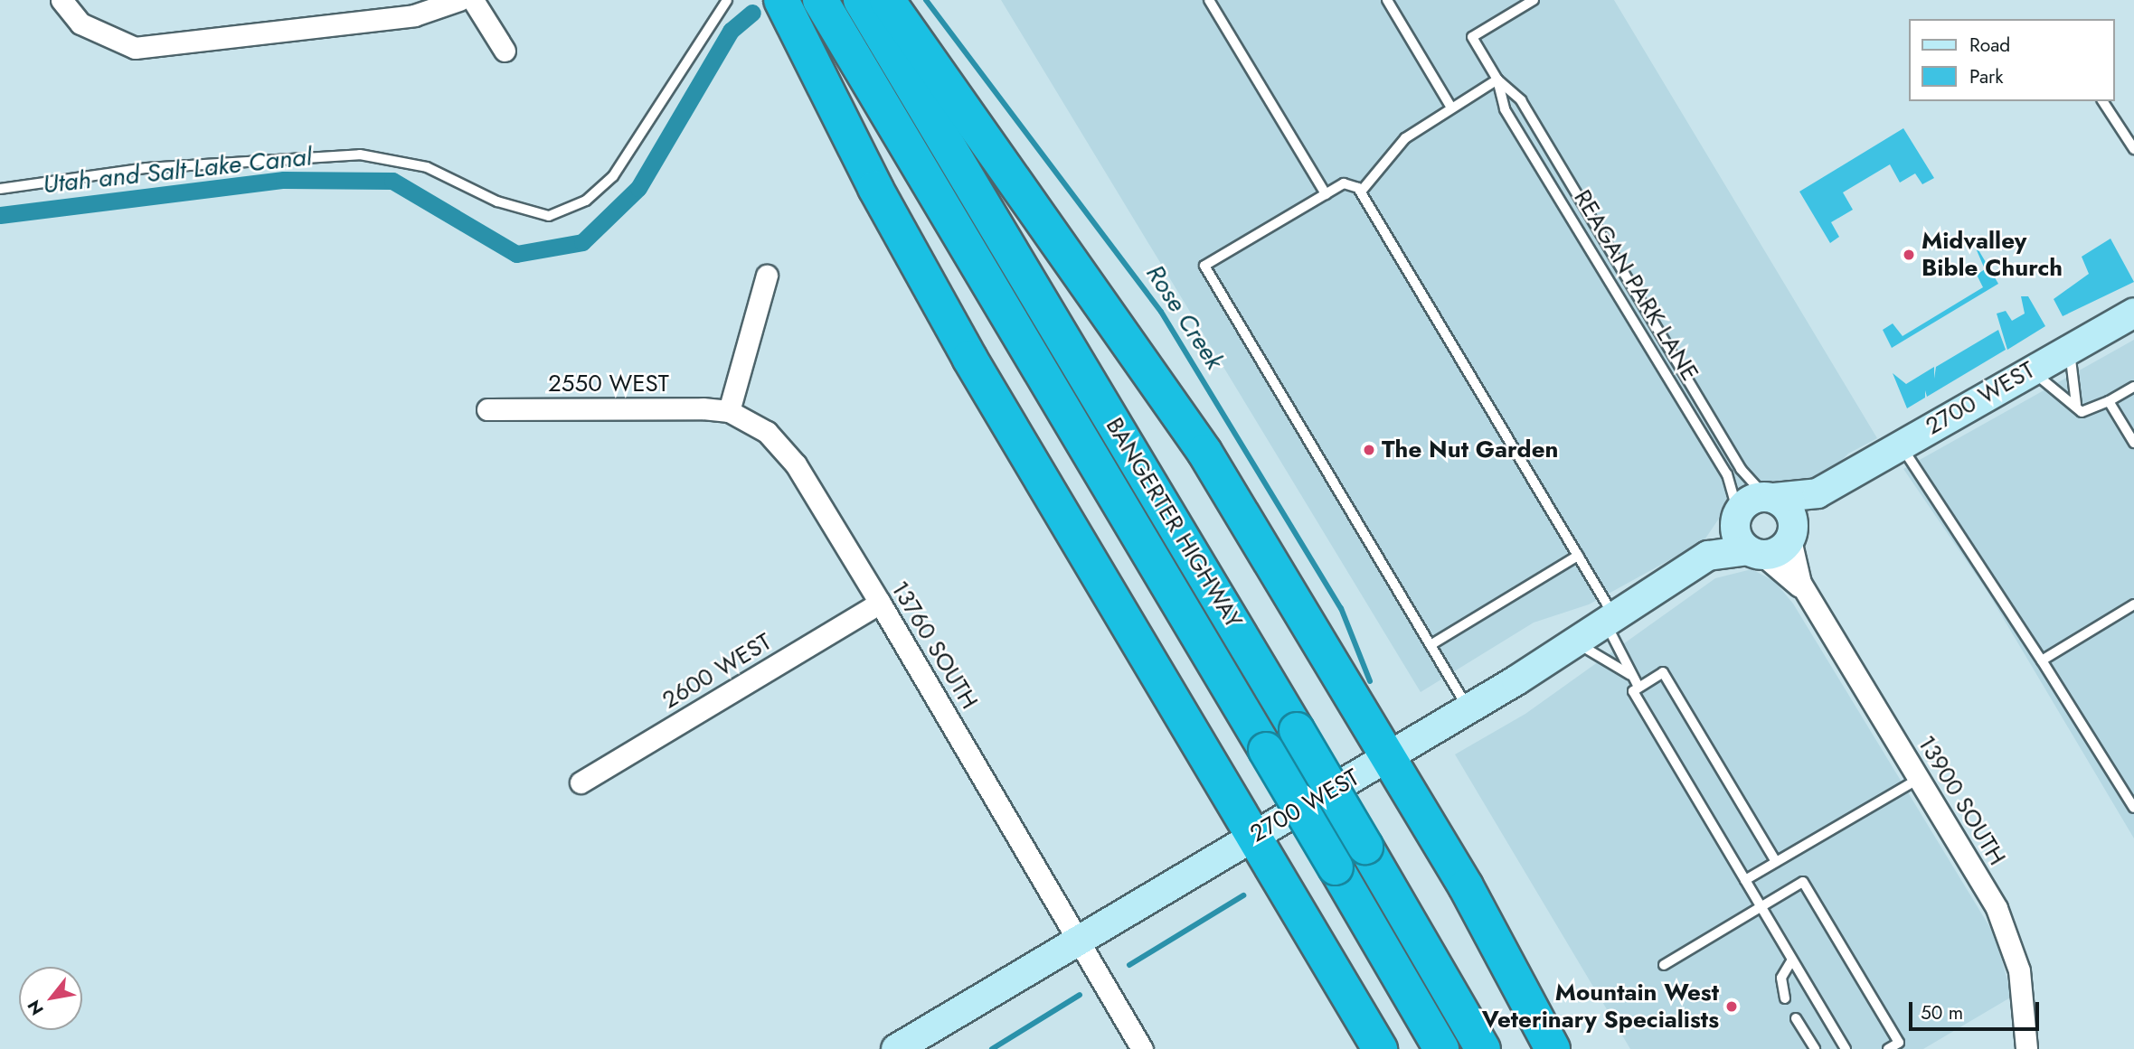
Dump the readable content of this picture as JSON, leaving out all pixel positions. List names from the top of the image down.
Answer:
{
  "streets": {
    "highway": ["BANGERTER HIGHWAY"],
    "main road": ["2700 WEST"],
    "street": [
      "2550 WEST",
      "13760 SOUTH",
      "2600 WEST",
      "13900 SOUTH"
    ],
    "lane": ["REAGAN PARK LANE"]
  },
  "crossings": [
    ["REAGAN PARK LANE", "2700 WEST"],
    ["REAGAN PARK LANE", "13900 SOUTH"],
    ["2550 WEST", "13760 SOUTH"],
    ["2700 WEST", "13760 SOUTH"],
    ["2700 WEST", "13900 SOUTH"],
    ["13760 SOUTH", "2600 WEST"]
  ],
  "water": ["Utah and Salt Lake Canal", "Rose Creek"],
  "places": ["Midvalley Bible Church", "The Nut Garden", "Mountain West Veterinary Specialists"],
  "legend": ["Road", "Park"],
  "scale_bar": "50 m",
  "north": "bottom left"
}
